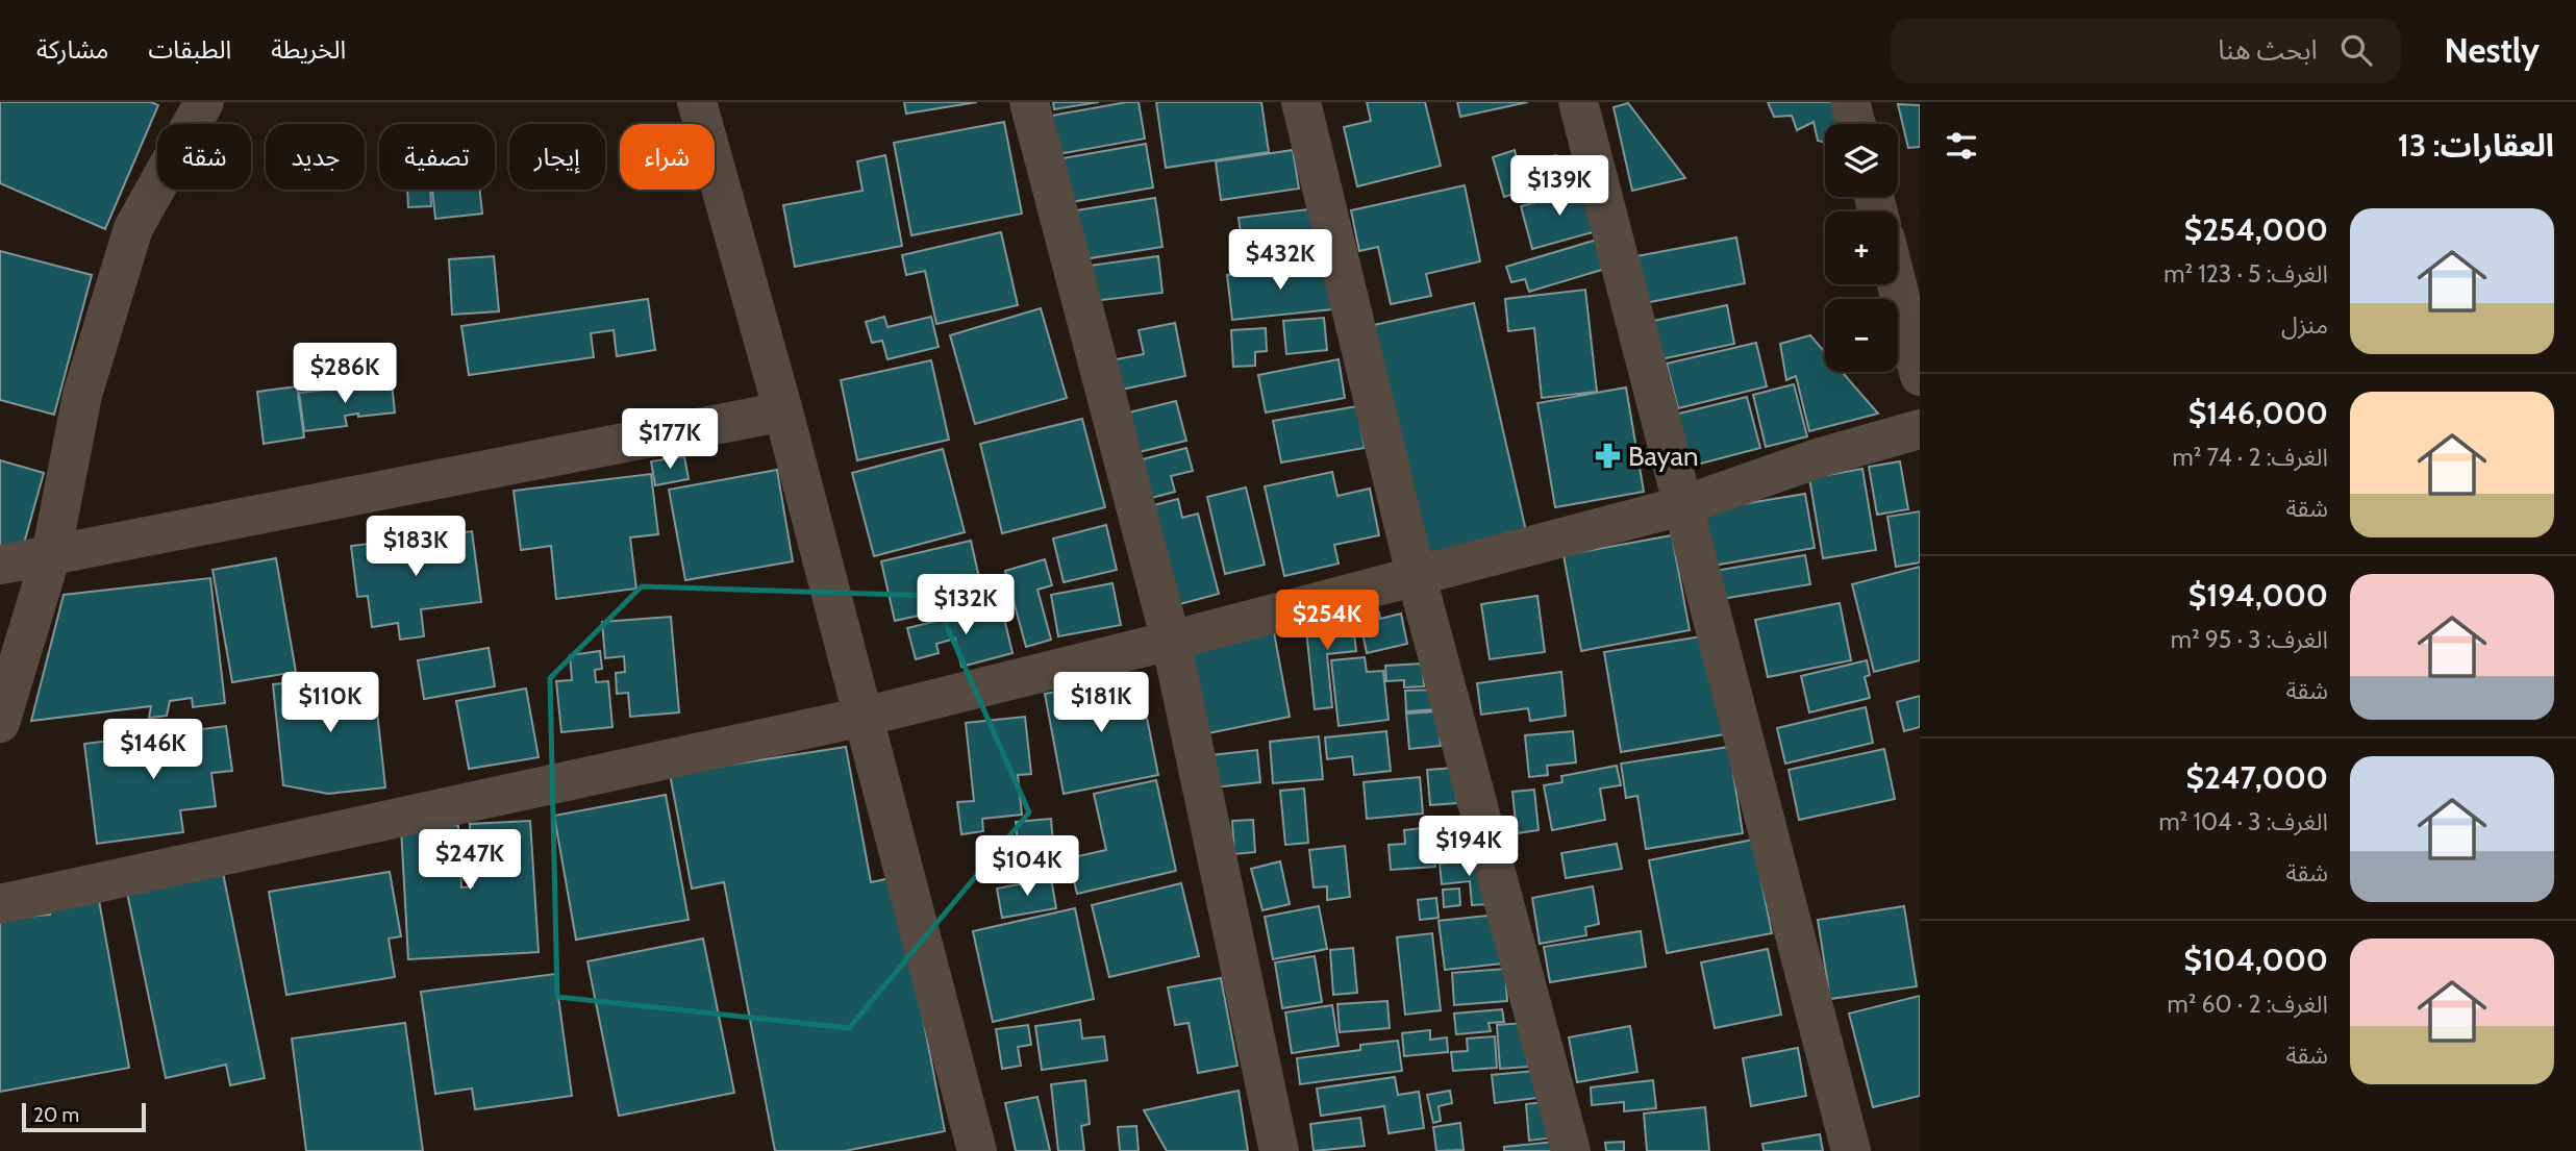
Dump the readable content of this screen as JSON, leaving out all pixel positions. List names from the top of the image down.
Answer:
{
  "places": {
    "pharmacy": ["Bayan"]
  },
  "scale_bar": "20 m",
  "page": {
    "header": "Nestly",
    "search": "ابحث هنا",
    "nav": ["الخريطة", "الطبقات", "مشاركة"],
    "heading": "العقارات: 13",
    "map_buttons": ["+", "−"],
    "chip": [
      "شراء",
      "إيجار",
      "تصفية",
      "جديد",
      "شقة"
    ],
    "price": [
      "$139K",
      "$432K",
      "$286K",
      "$177K",
      "$183K",
      "$132K",
      "$254K",
      "$110K",
      "$181K",
      "$146K",
      "$194K",
      "$247K",
      "$104K"
    ],
    "list": [
      {
        "name": "$254,000",
        "note": "الغرف: 5 · 123 m² · منزل"
      },
      {
        "name": "$146,000",
        "note": "الغرف: 2 · 74 m² · شقة"
      },
      {
        "name": "$194,000",
        "note": "الغرف: 3 · 95 m² · شقة"
      },
      {
        "name": "$247,000",
        "note": "الغرف: 3 · 104 m² · شقة"
      },
      {
        "name": "$104,000",
        "note": "الغرف: 2 · 60 m² · شقة"
      }
    ],
    "scale": "20 m"
  }
}
